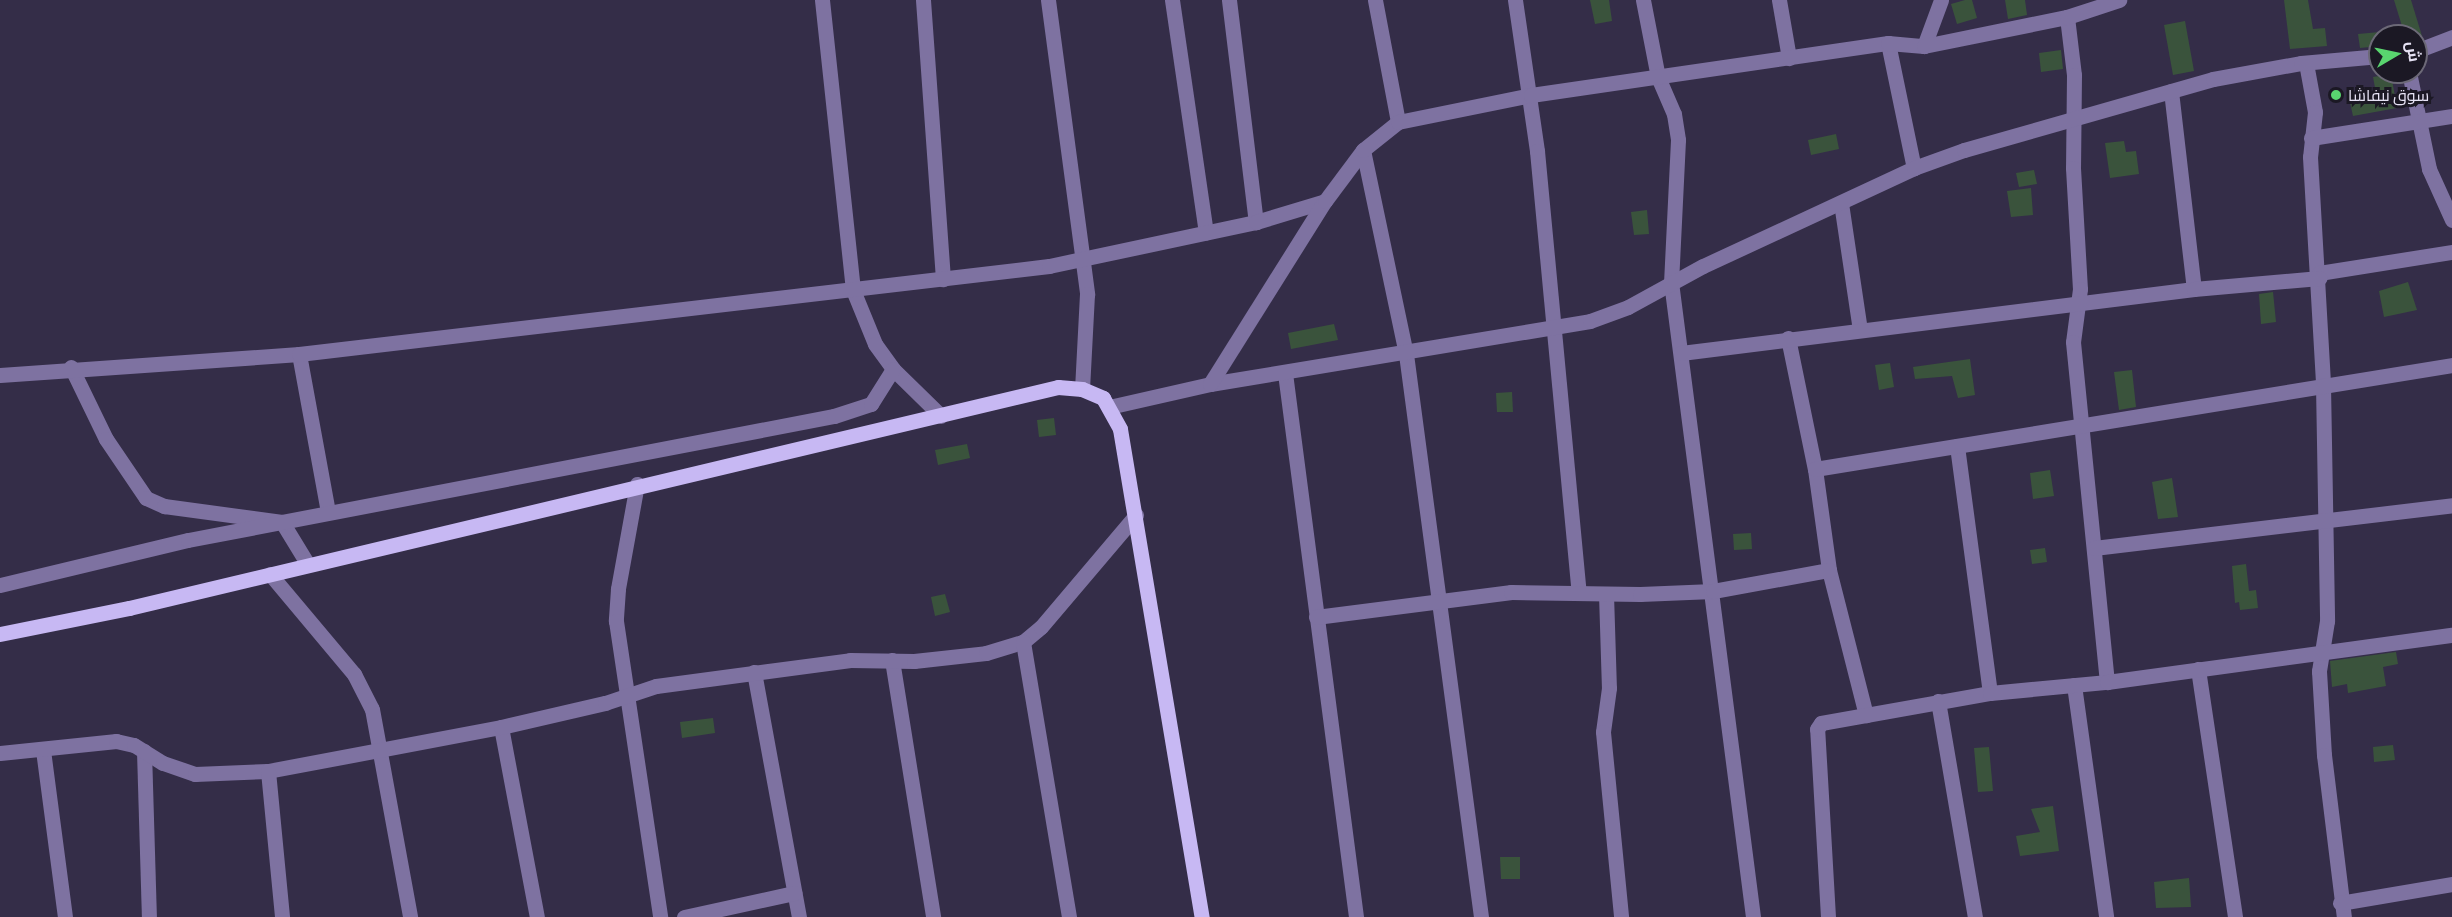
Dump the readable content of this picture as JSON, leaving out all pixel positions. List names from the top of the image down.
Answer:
{
  "places": ["سوق نيفاشا"],
  "north": "right"
}
